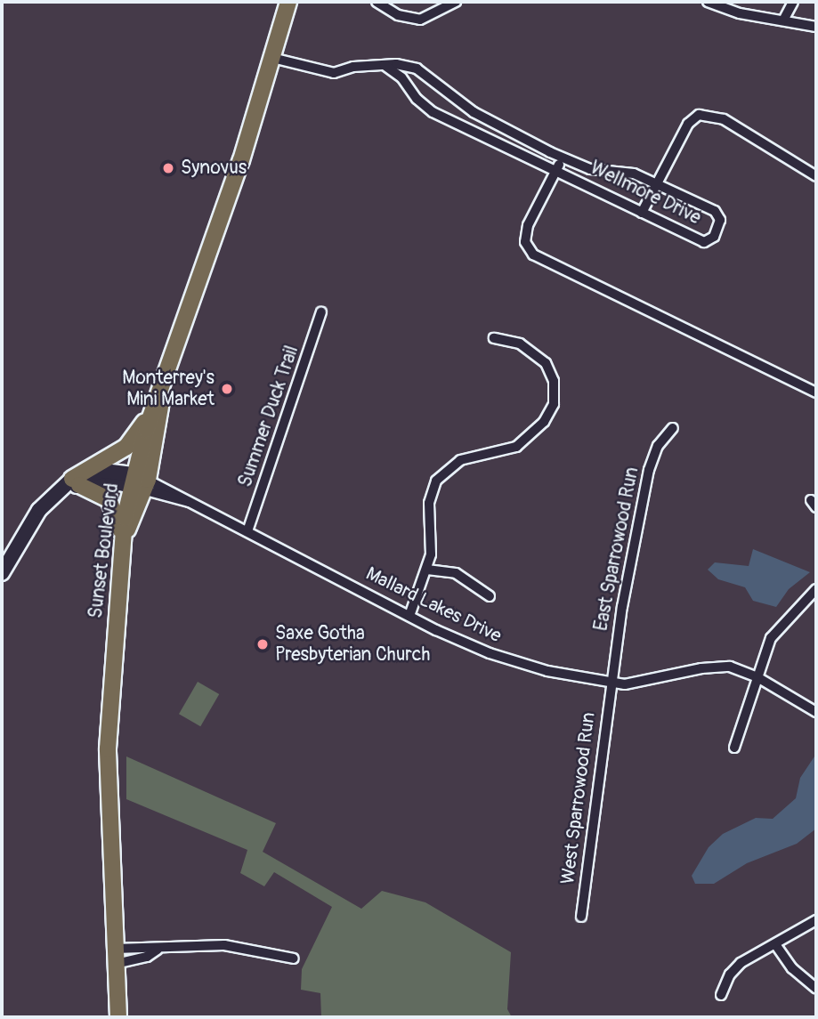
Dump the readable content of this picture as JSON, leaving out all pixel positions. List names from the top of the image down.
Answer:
{
  "streets": {
    "main road": ["Sunset Boulevard"],
    "street": [
      "Wellmore Drive",
      "Summer Duck Trail",
      "East Sparrowood Run",
      "Mallard Lakes Drive",
      "West Sparrowood Run"
    ]
  },
  "crossings": [
    ["Wellmore Drive", "Sunset Boulevard"],
    ["Summer Duck Trail", "Mallard Lakes Drive"],
    ["East Sparrowood Run", "Mallard Lakes Drive"],
    ["East Sparrowood Run", "West Sparrowood Run"],
    ["Sunset Boulevard", "Mallard Lakes Drive"],
    ["Mallard Lakes Drive", "West Sparrowood Run"]
  ],
  "places": ["Synovus", "Monterrey's Mini Market", "Saxe Gotha Presbyterian Church"]
}
